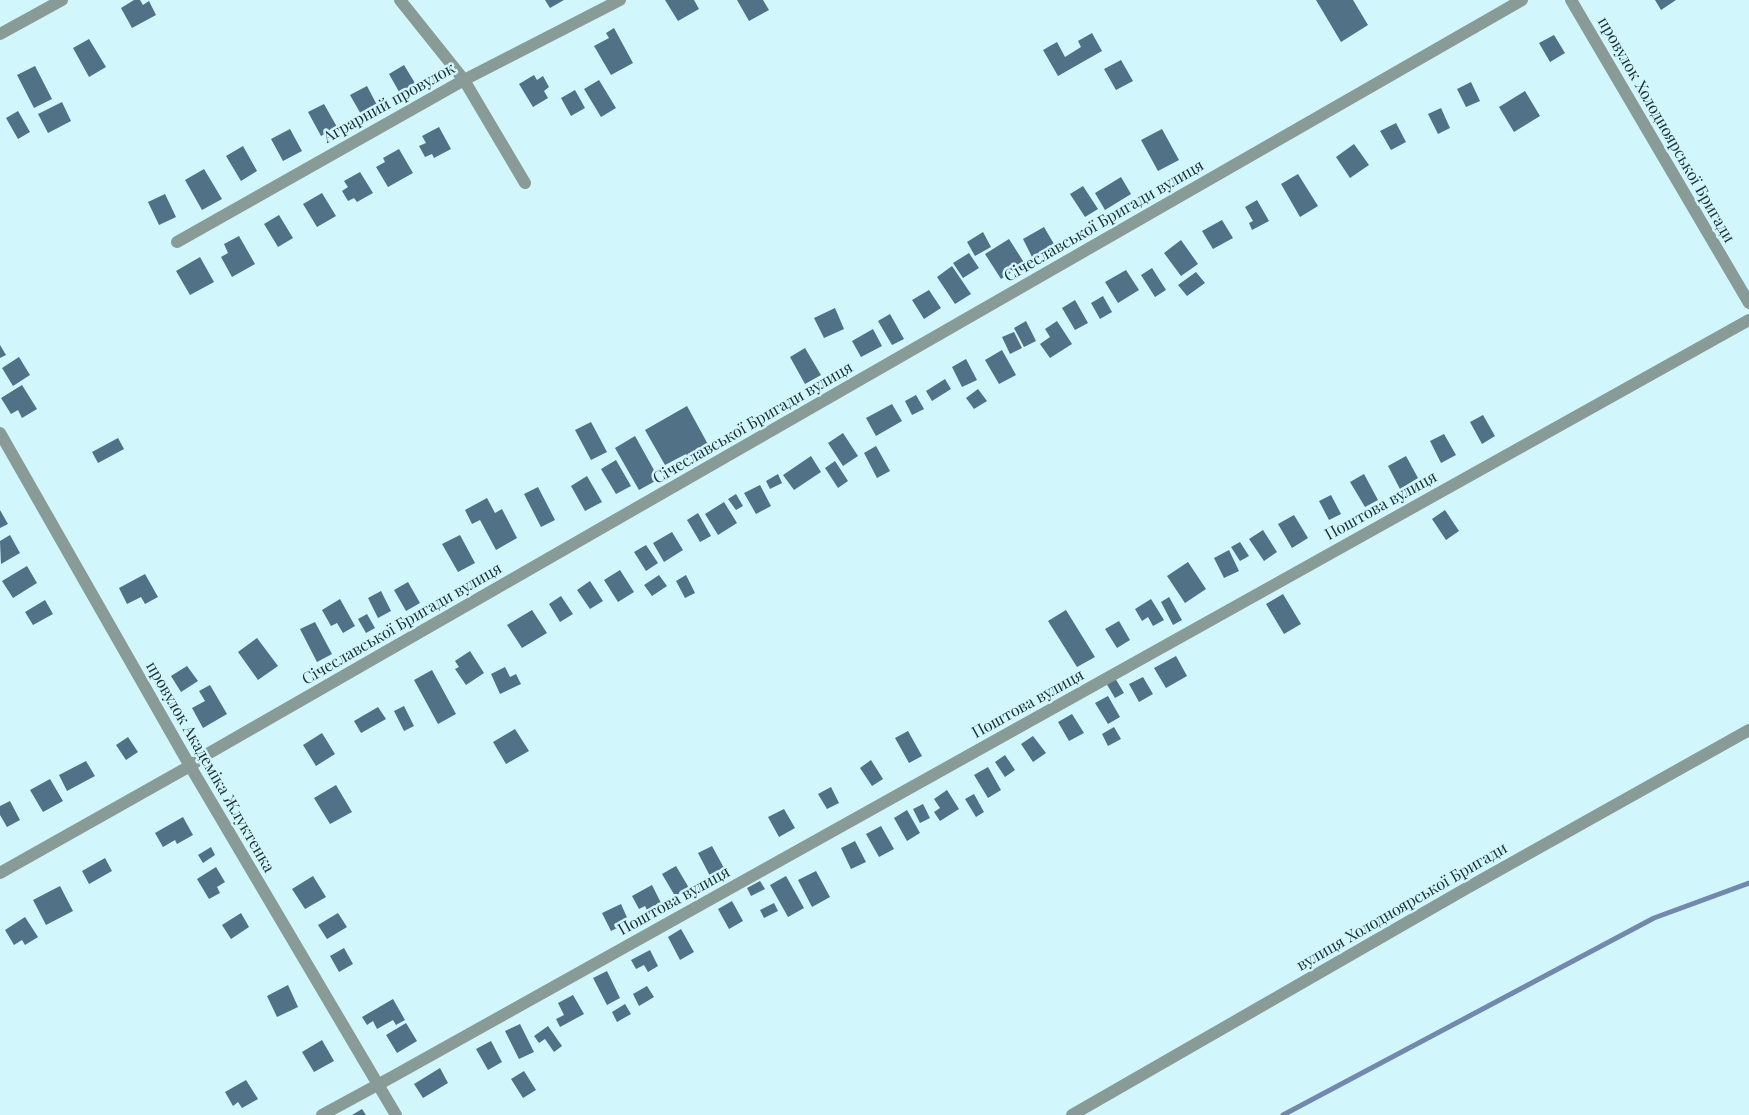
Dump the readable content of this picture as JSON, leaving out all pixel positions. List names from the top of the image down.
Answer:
{
  "streets": {
    "street": [
      "Аграрний провулок",
      "провулок Холодноярської Бригади",
      "Січеславської Бригади вулиця",
      "Поштова вулиця",
      "провулок Академіка Жлуктенка",
      "вулиця Холодноярської Бригади"
    ]
  },
  "crossings": [
    ["Січеславської Бригади вулиця", "провулок Академіка Жлуктенка"],
    ["Поштова вулиця", "провулок Академіка Жлуктенка"]
  ]
}
